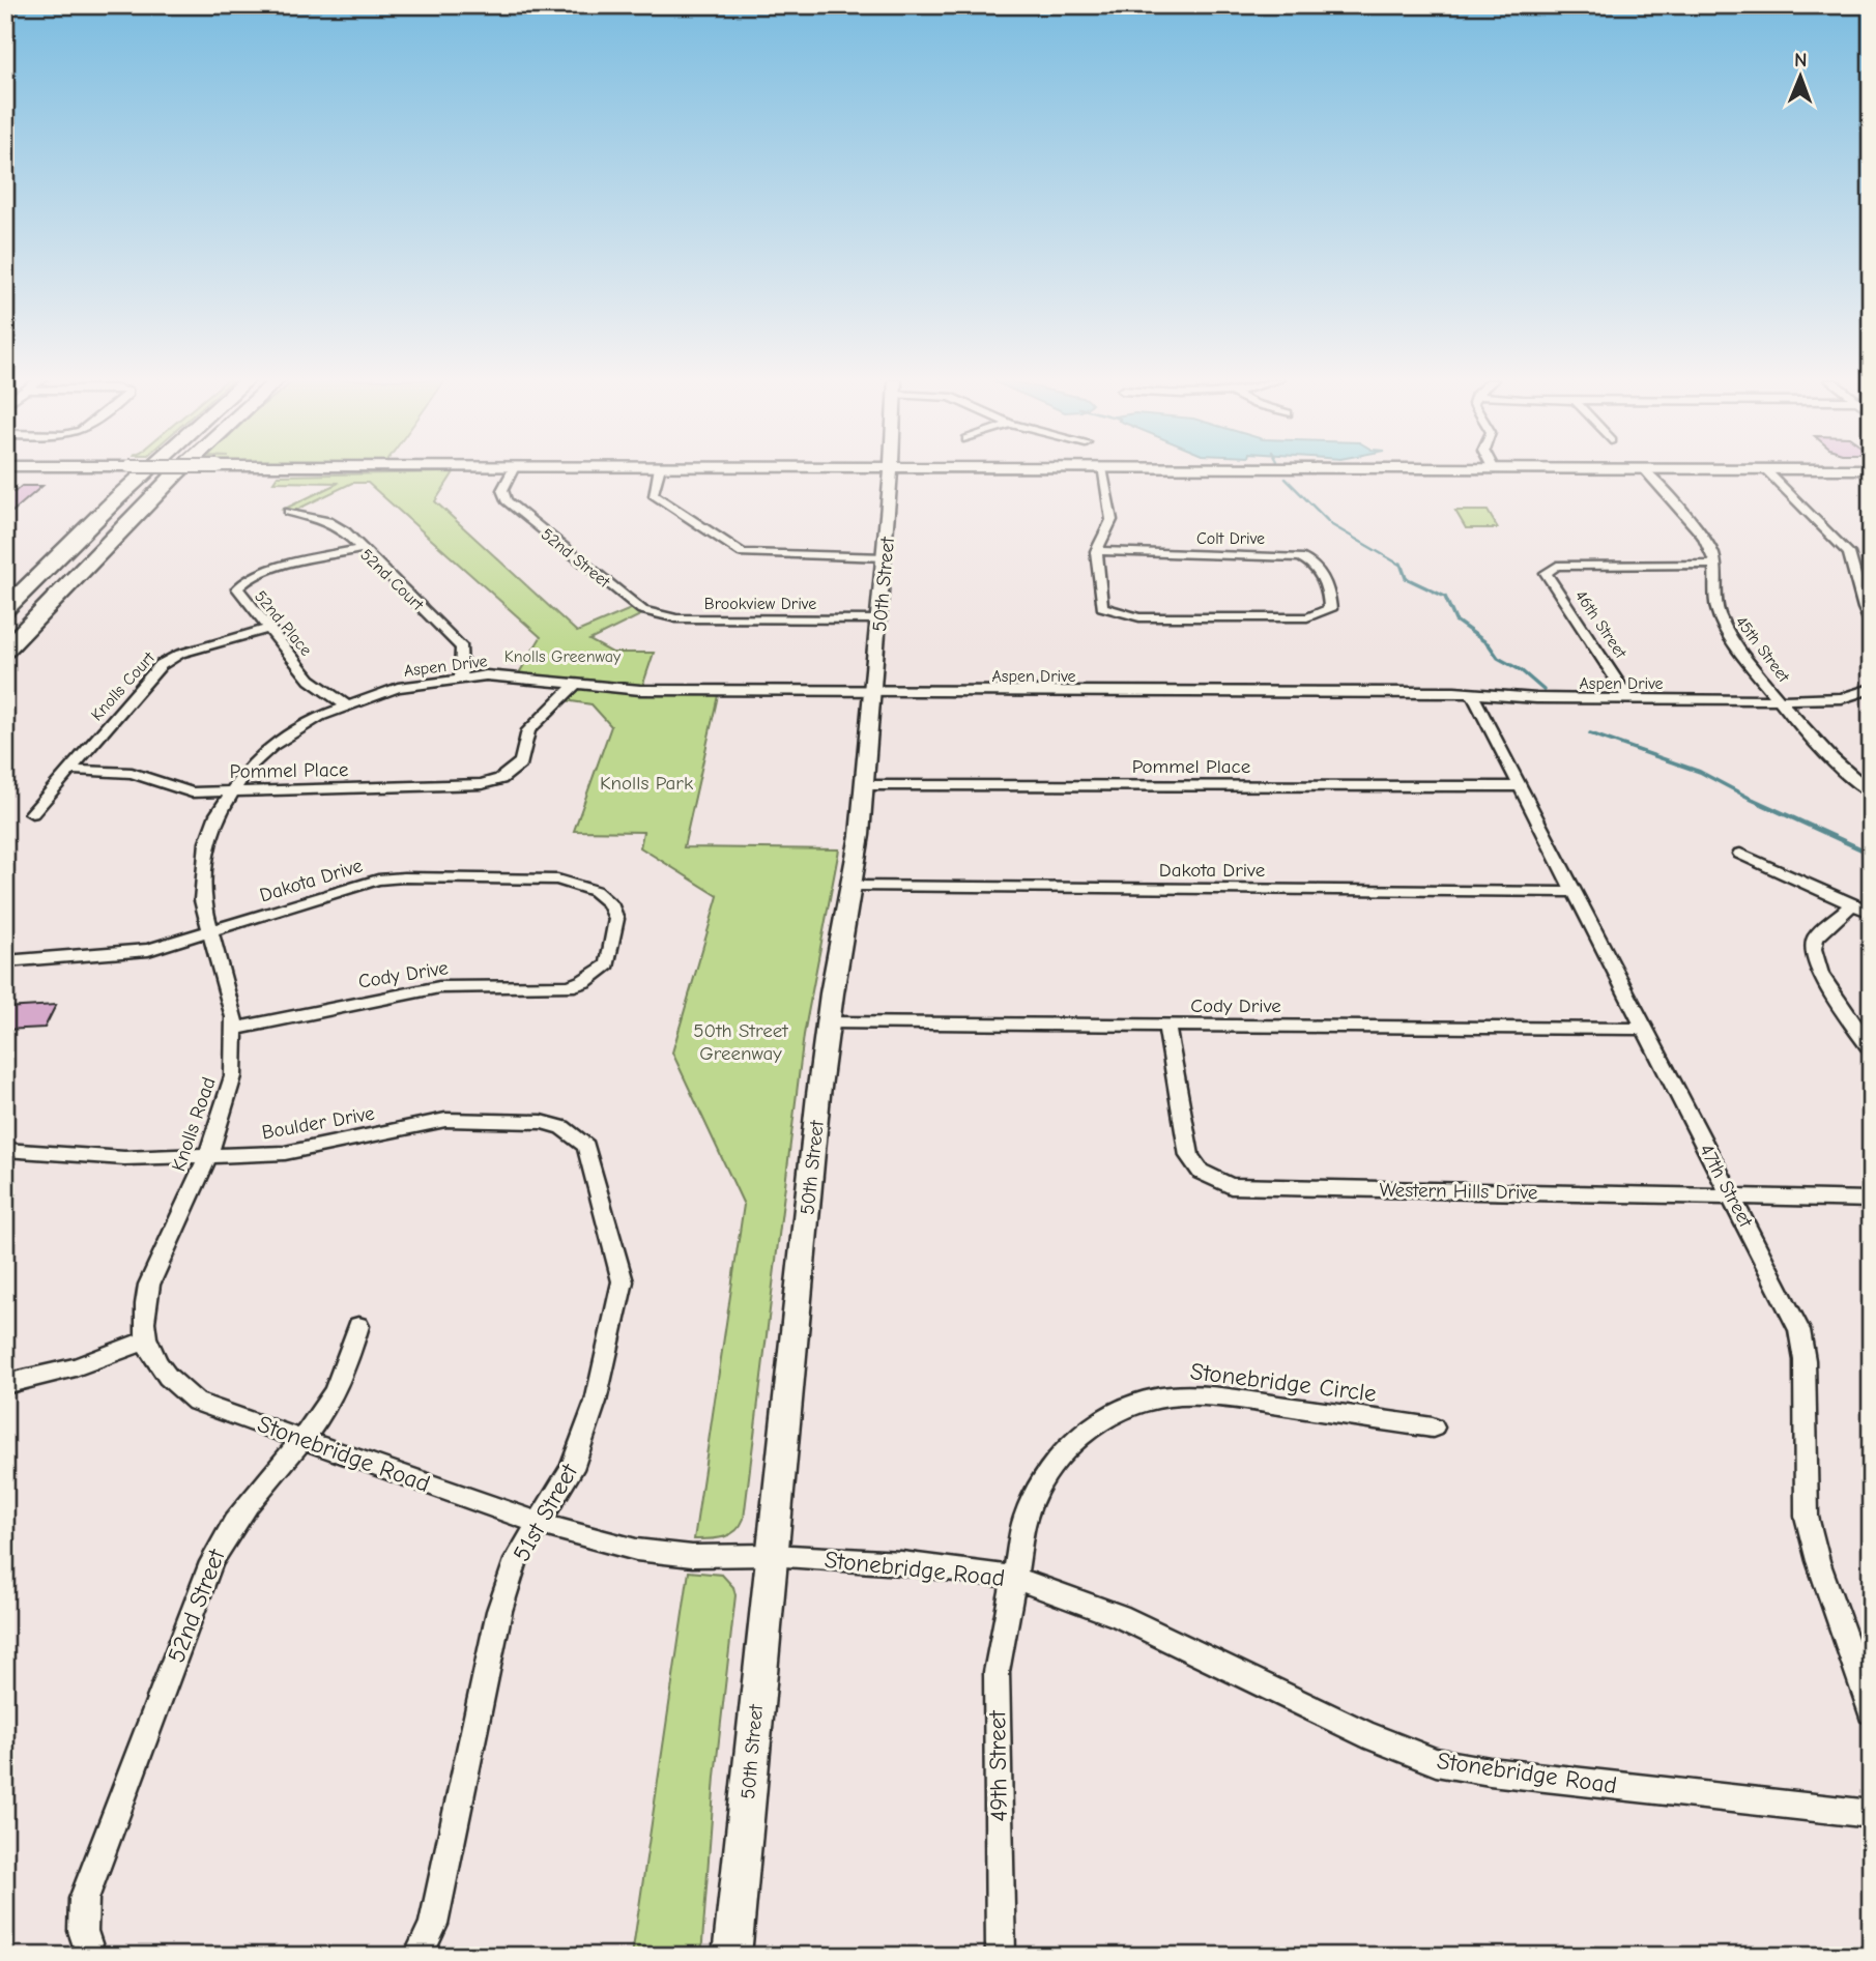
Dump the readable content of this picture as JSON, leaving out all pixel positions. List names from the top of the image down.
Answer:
{
  "streets": {
    "main road": ["50th Street"],
    "street": [
      "Colt Drive",
      "52nd Street",
      "52nd Court",
      "Brookview Drive",
      "52nd Place",
      "46th Street",
      "45th Street",
      "Aspen Drive",
      "Knolls Court",
      "Pommel Place",
      "Dakota Drive",
      "Cody Drive",
      "Boulder Drive",
      "Knolls Road",
      "47th Street",
      "Western Hills Drive",
      "Stonebridge Circle",
      "Stonebridge Road",
      "51st Street",
      "49th Street"
    ]
  },
  "crossings": [
    ["52nd Street", "Brookview Drive"],
    ["52nd Street", "Stonebridge Road"],
    ["52nd Court", "52nd Place"],
    ["52nd Court", "Aspen Drive"],
    ["50th Street", "Brookview Drive"],
    ["50th Street", "Aspen Drive"],
    ["50th Street", "Pommel Place"],
    ["50th Street", "Dakota Drive"],
    ["50th Street", "Cody Drive"],
    ["50th Street", "Stonebridge Road"],
    ["52nd Place", "Aspen Drive"],
    ["52nd Place", "Knolls Court"],
    ["46th Street", "45th Street"],
    ["46th Street", "Aspen Drive"],
    ["45th Street", "Aspen Drive"],
    ["Aspen Drive", "Pommel Place"],
    ["Aspen Drive", "Knolls Road"],
    ["Aspen Drive", "47th Street"],
    ["Knolls Court", "Pommel Place"],
    ["Pommel Place", "Knolls Road"],
    ["Pommel Place", "47th Street"],
    ["Dakota Drive", "Cody Drive"],
    ["Dakota Drive", "Knolls Road"],
    ["Dakota Drive", "47th Street"],
    ["Cody Drive", "Knolls Road"],
    ["Cody Drive", "47th Street"],
    ["Cody Drive", "Western Hills Drive"],
    ["Boulder Drive", "Knolls Road"],
    ["Boulder Drive", "51st Street"],
    ["Knolls Road", "Stonebridge Road"],
    ["47th Street", "Western Hills Drive"],
    ["Stonebridge Circle", "Stonebridge Road"],
    ["Stonebridge Circle", "49th Street"],
    ["Stonebridge Road", "51st Street"],
    ["Stonebridge Road", "49th Street"]
  ],
  "parks": ["Knolls Greenway", "Knolls Park", "50th Street Greenway"],
  "north": "top"
}
